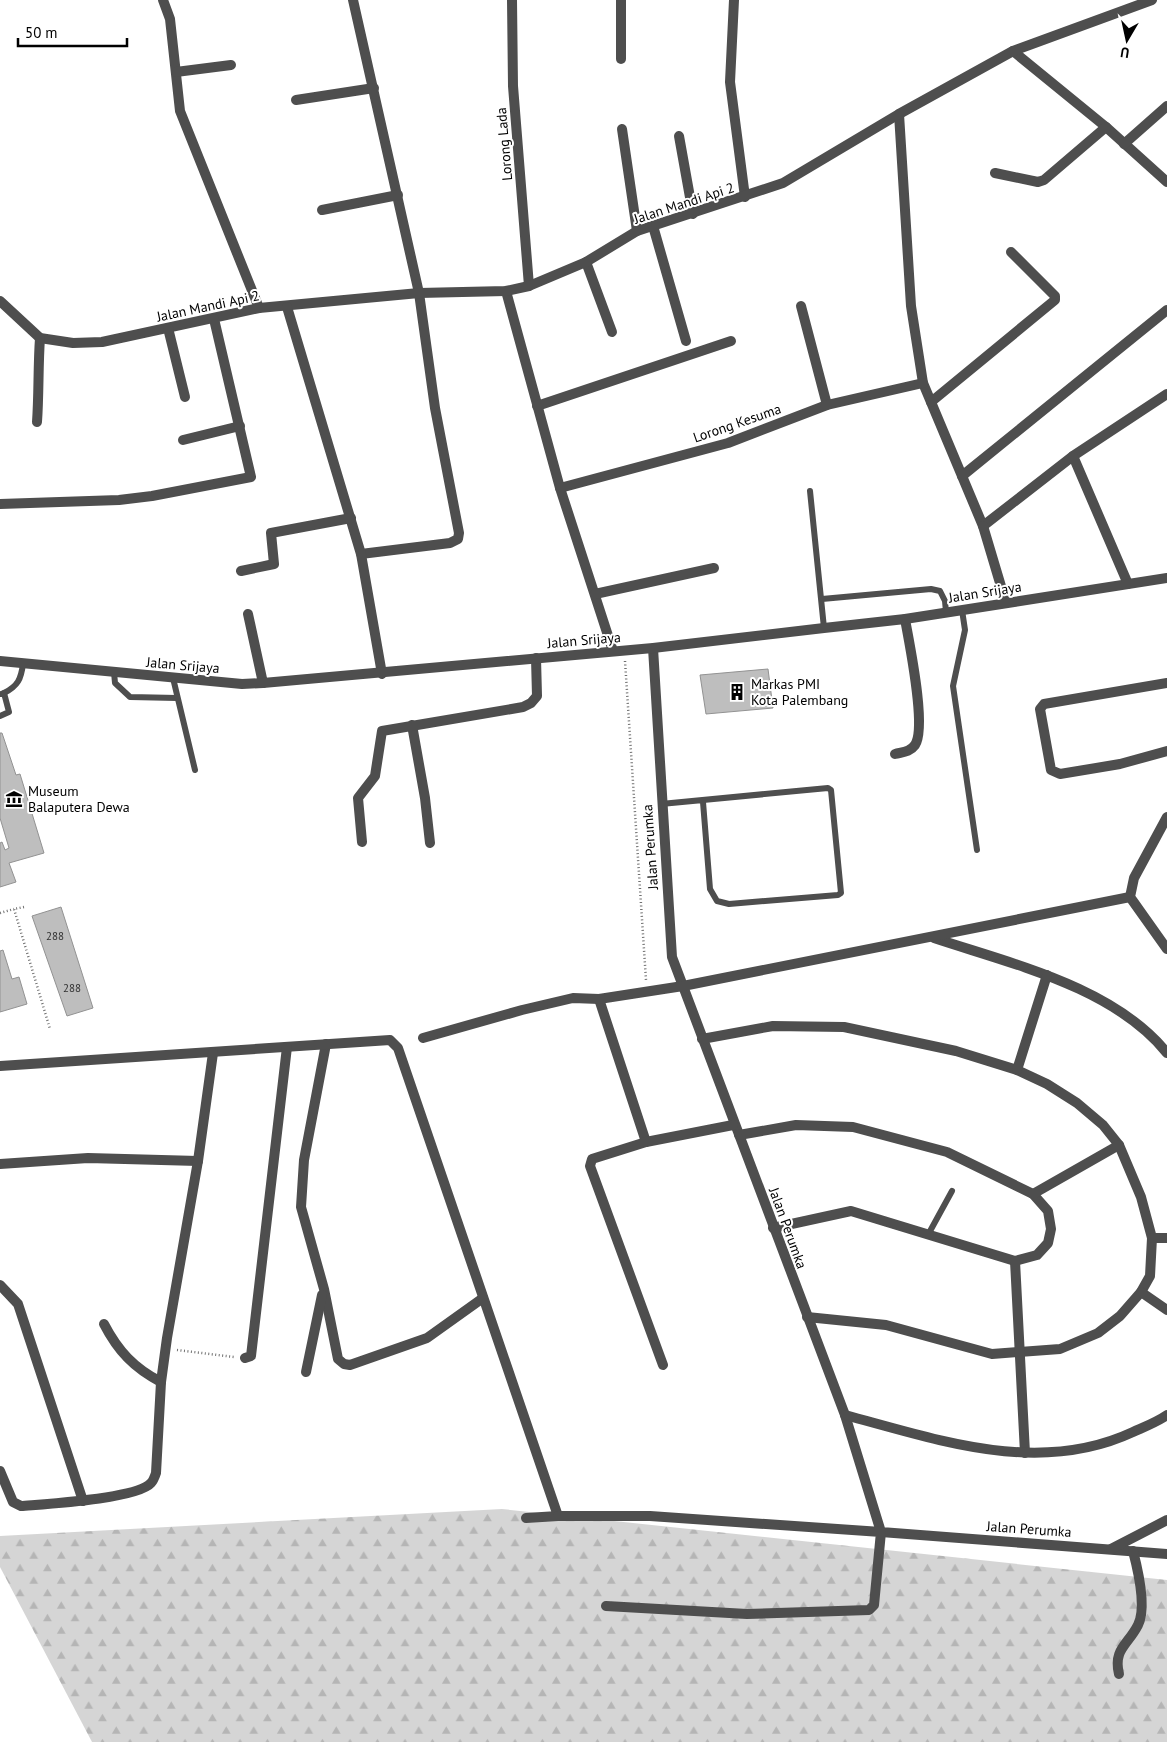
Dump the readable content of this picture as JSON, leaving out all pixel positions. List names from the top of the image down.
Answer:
{
  "streets": {
    "street": [
      "Lorong Lada",
      "Jalan Mandi Api 2",
      "Lorong Kesuma",
      "Jalan Srijaya",
      "Jalan Perumka"
    ]
  },
  "crossings": [
    ["Lorong Lada", "Jalan Mandi Api 2"],
    ["Jalan Srijaya", "Jalan Perumka"]
  ],
  "places": {
    "building": ["Markas PMI Kota Palembang"],
    "museum": ["Museum Balaputera Dewa"]
  },
  "house_numbers": ["288", "288"],
  "scale_bar": "50 m",
  "north": "bottom"
}
